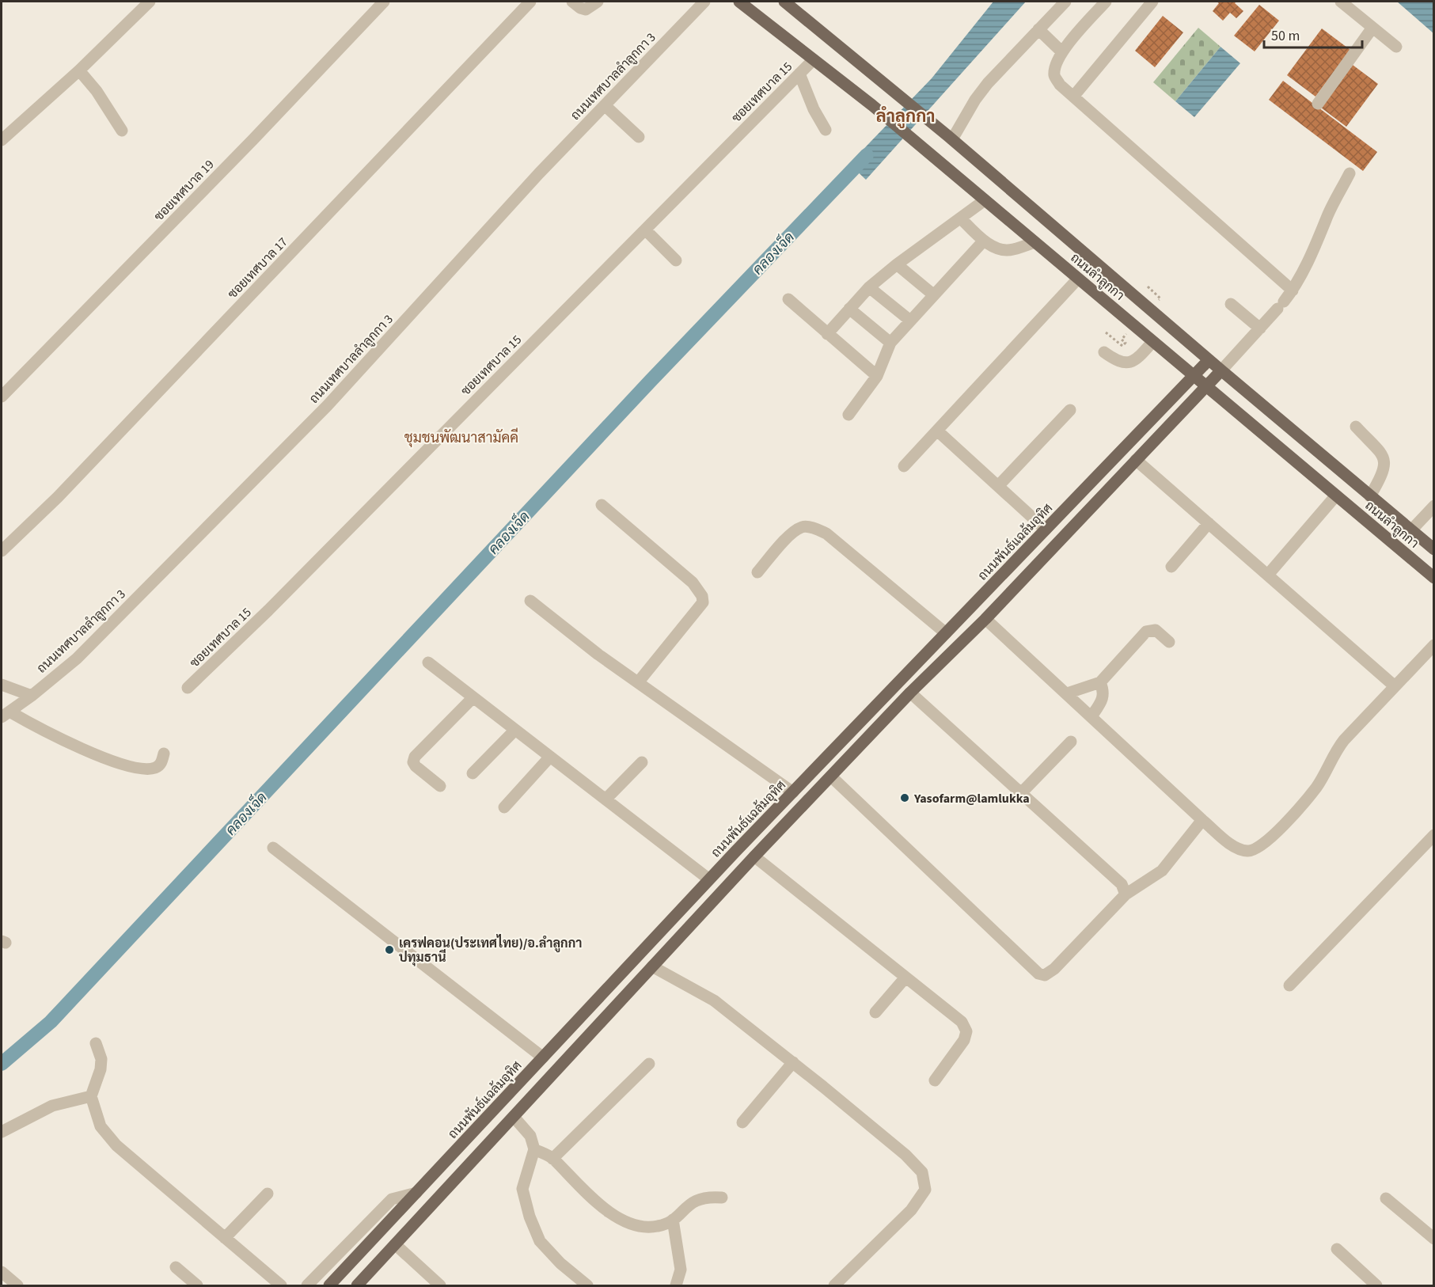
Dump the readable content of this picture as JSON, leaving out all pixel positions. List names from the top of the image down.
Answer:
{
  "streets": {
    "main road": ["ถนนลำลูกกา", "ถนนพันธ์แฉล้มอุทิศ"],
    "street": [
      "ถนนเทศบาลลำลูกกา 3",
      "ซอยเทศบาล 15",
      "ซอยเทศบาล 19",
      "ซอยเทศบาล 17"
    ]
  },
  "crossings": [
    ["ซอยเทศบาล 15", "ถนนลำลูกกา"],
    ["ถนนลำลูกกา", "ถนนพันธ์แฉล้มอุทิศ"]
  ],
  "districts": ["ลำลูกกา", "ชุมชนพัฒนาสามัคคี"],
  "water": ["คลองเจ็ด"],
  "places": ["Yasofarm@lamlukka", "เครฟคอน(ประเทศไทย)/อ.ลำลูกกา ปทุมธานี"],
  "scale_bar": "50 m"
}
